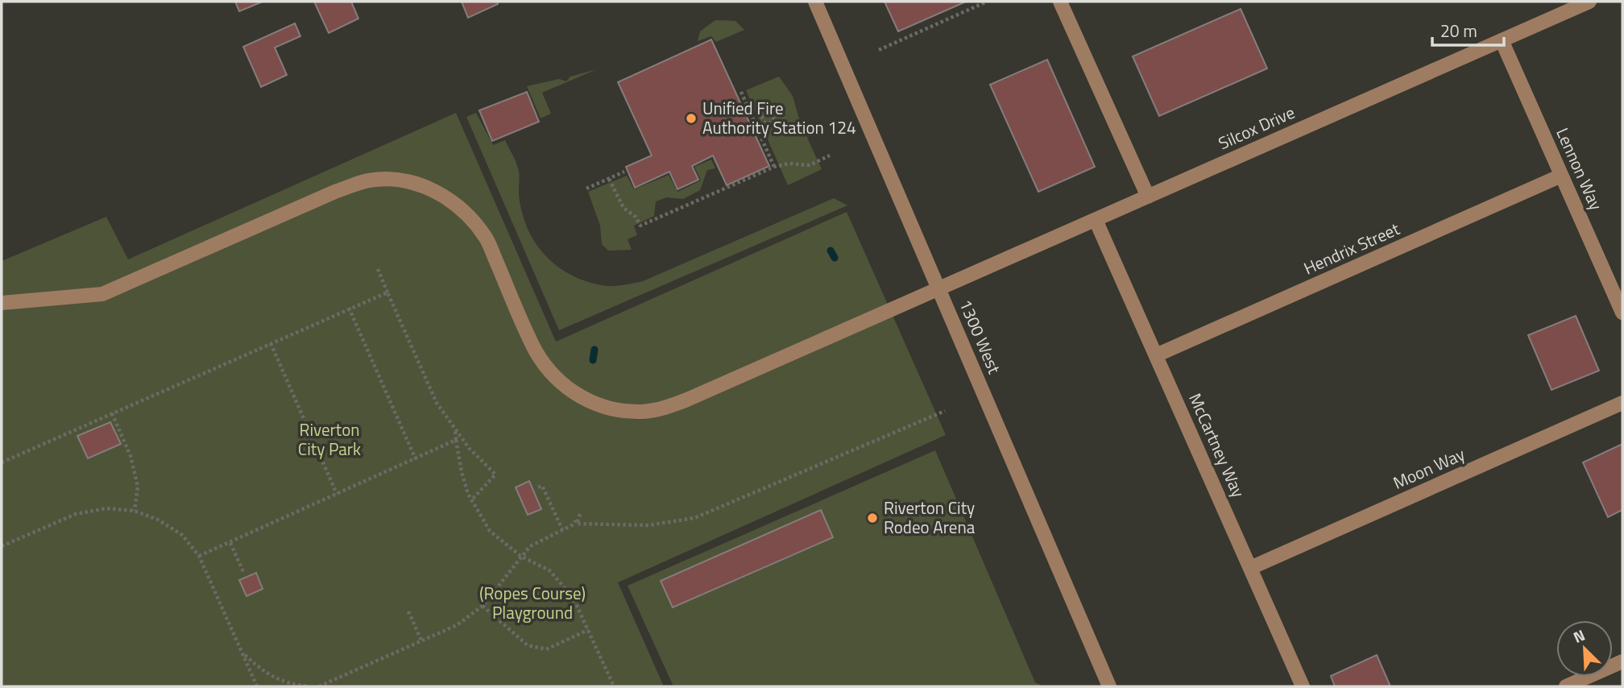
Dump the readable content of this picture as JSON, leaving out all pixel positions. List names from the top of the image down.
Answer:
{
  "streets": {
    "street": [
      "Silcox Drive",
      "Lennon Way",
      "Hendrix Street",
      "1300 West",
      "McCartney Way",
      "Moon Way"
    ]
  },
  "crossings": [
    ["Silcox Drive", "Lennon Way"],
    ["Silcox Drive", "1300 West"],
    ["Silcox Drive", "McCartney Way"],
    ["Lennon Way", "Hendrix Street"],
    ["Hendrix Street", "McCartney Way"],
    ["McCartney Way", "Moon Way"]
  ],
  "parks": ["Riverton City Park", "(Ropes Course) Playground"],
  "places": ["Unified Fire Authority Station 124", "Riverton City Rodeo Arena"],
  "scale_bar": "20 m",
  "north": "top left"
}
